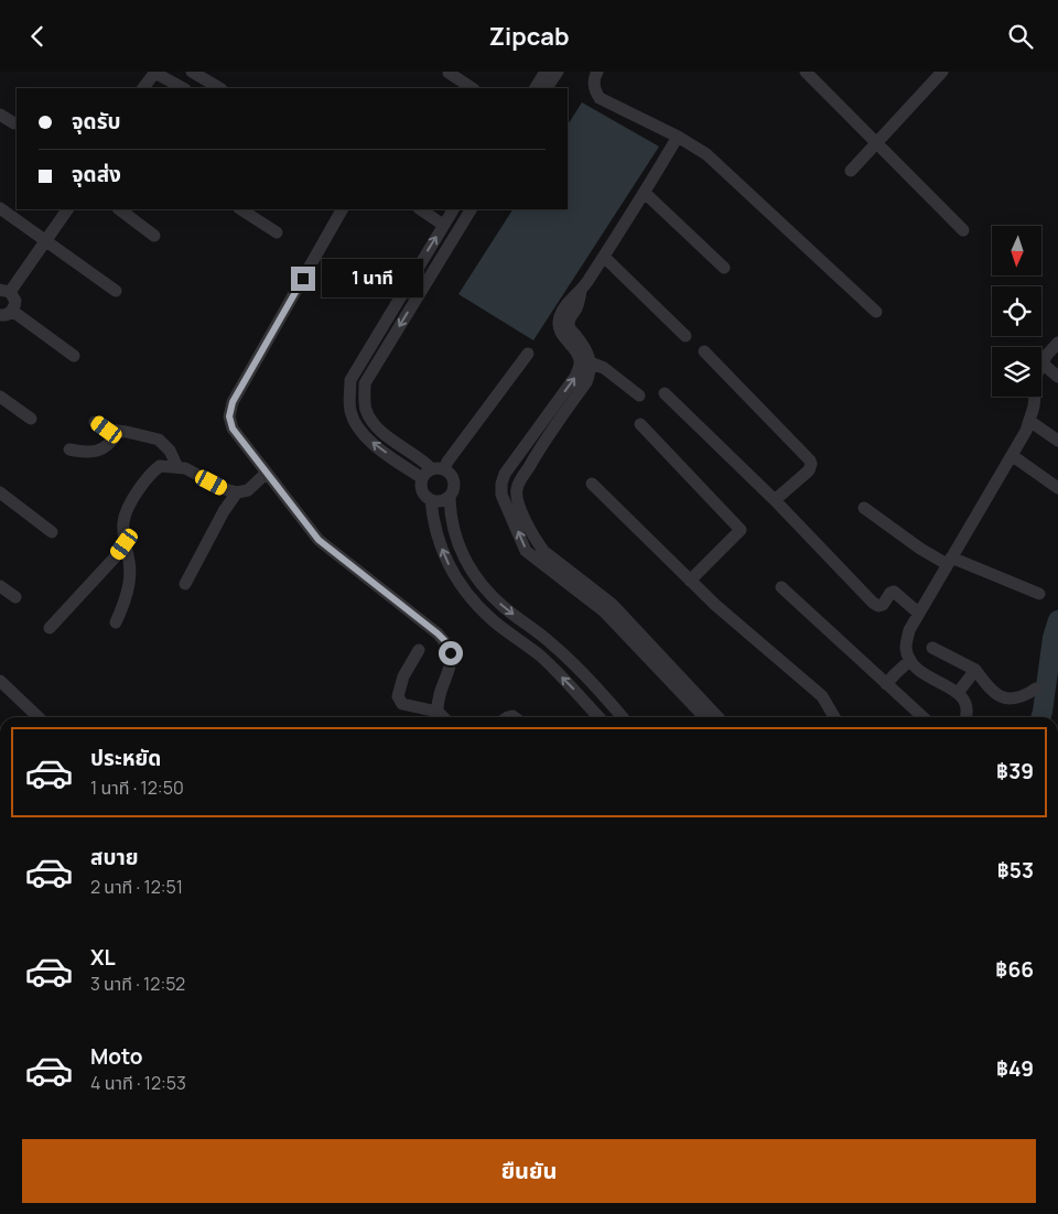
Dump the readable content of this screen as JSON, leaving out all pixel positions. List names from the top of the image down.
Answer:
{
  "north": "bottom",
  "page": {
    "header": "Zipcab",
    "banner": ["จุดรับ", "จุดส่ง"],
    "bubble": "1 นาที",
    "list": [
      {
        "name": "ประหยัด",
        "note": "1 นาที · 12:50",
        "value": "฿39"
      },
      {
        "name": "สบาย",
        "note": "2 นาที · 12:51",
        "value": "฿53"
      },
      {
        "name": "XL",
        "note": "3 นาที · 12:52",
        "value": "฿66"
      },
      {
        "name": "Moto",
        "note": "4 นาที · 12:53",
        "value": "฿49"
      }
    ],
    "buttons": "ยืนยัน"
  }
}
